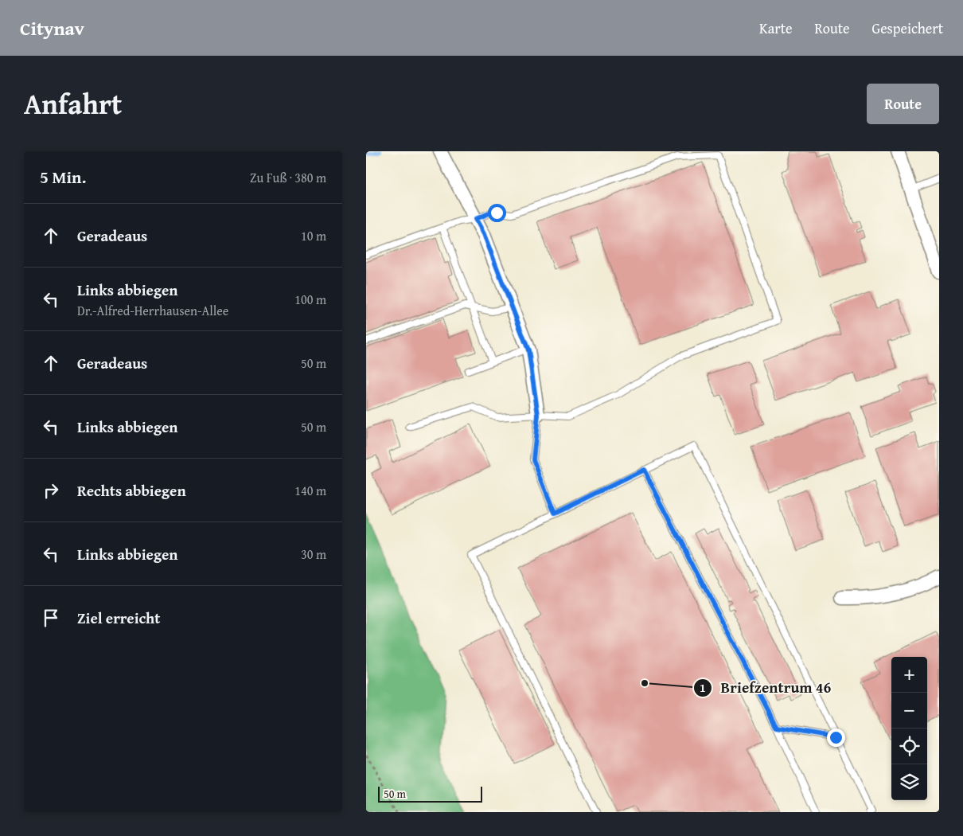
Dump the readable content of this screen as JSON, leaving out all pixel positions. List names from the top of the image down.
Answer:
{
  "places": ["Briefzentrum 46"],
  "scale_bar": "50 m",
  "page": {
    "header": "Citynav",
    "nav": ["Karte", "Route", "Gespeichert"],
    "title": "Anfahrt",
    "buttons": "Route",
    "heading": ["5 Min.", "Zu Fuß · 380 m"],
    "list": [
      ["Geradeaus", "10 m"],
      ["Links abbiegen", "Dr.-Alfred-Herrhausen-Allee", "100 m"],
      ["Geradeaus", "50 m"],
      ["Links abbiegen", "50 m"],
      ["Rechts abbiegen", "140 m"],
      ["Links abbiegen", "30 m"],
      "Ziel erreicht"
    ],
    "map_buttons": ["+", "−"],
    "scale": "50 m"
  }
}
